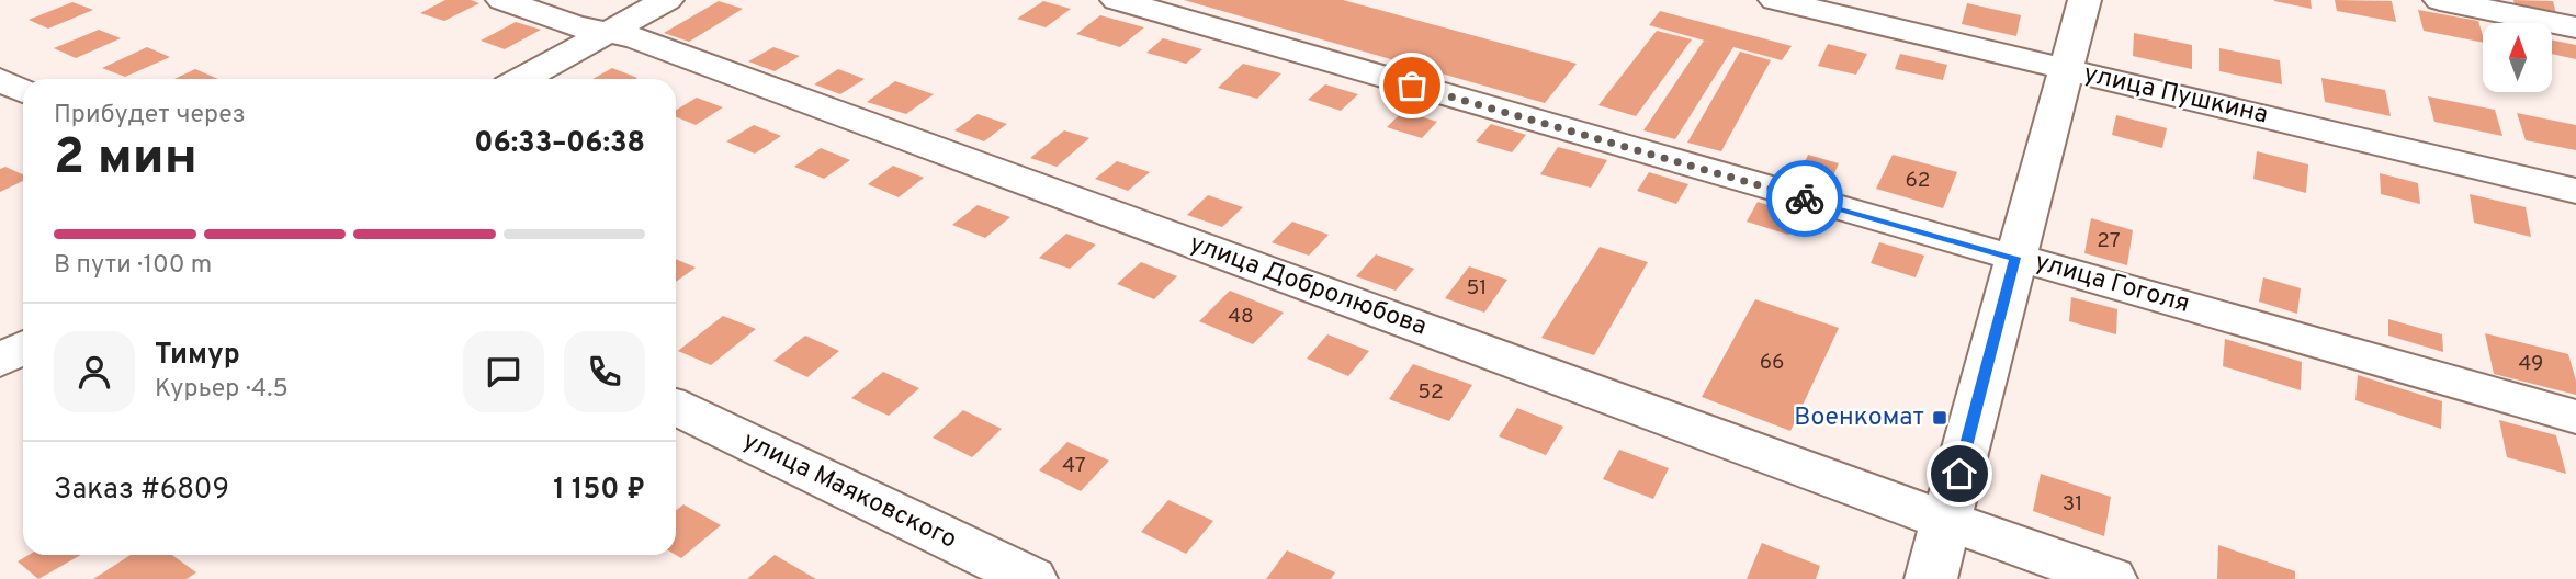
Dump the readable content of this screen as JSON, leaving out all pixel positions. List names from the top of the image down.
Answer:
{
  "streets": {
    "street": [
      "улица Пушкина",
      "улица Гоголя",
      "улица Добролюбова",
      "улица Маяковского"
    ]
  },
  "places": {
    "transit": ["Военкомат"]
  },
  "house_numbers": [
    "62",
    "27",
    "51",
    "48",
    "66",
    "49",
    "52",
    "47",
    "31"
  ],
  "north": "top",
  "page": {
    "heading": ["2 мин", "Прибудет через", "06:33–06:38"],
    "panel": [
      "Тимур",
      "Курьер · 4.5",
      "Заказ #6809",
      "1 150 ₽"
    ],
    "bar": "В пути · 100 m"
  }
}
